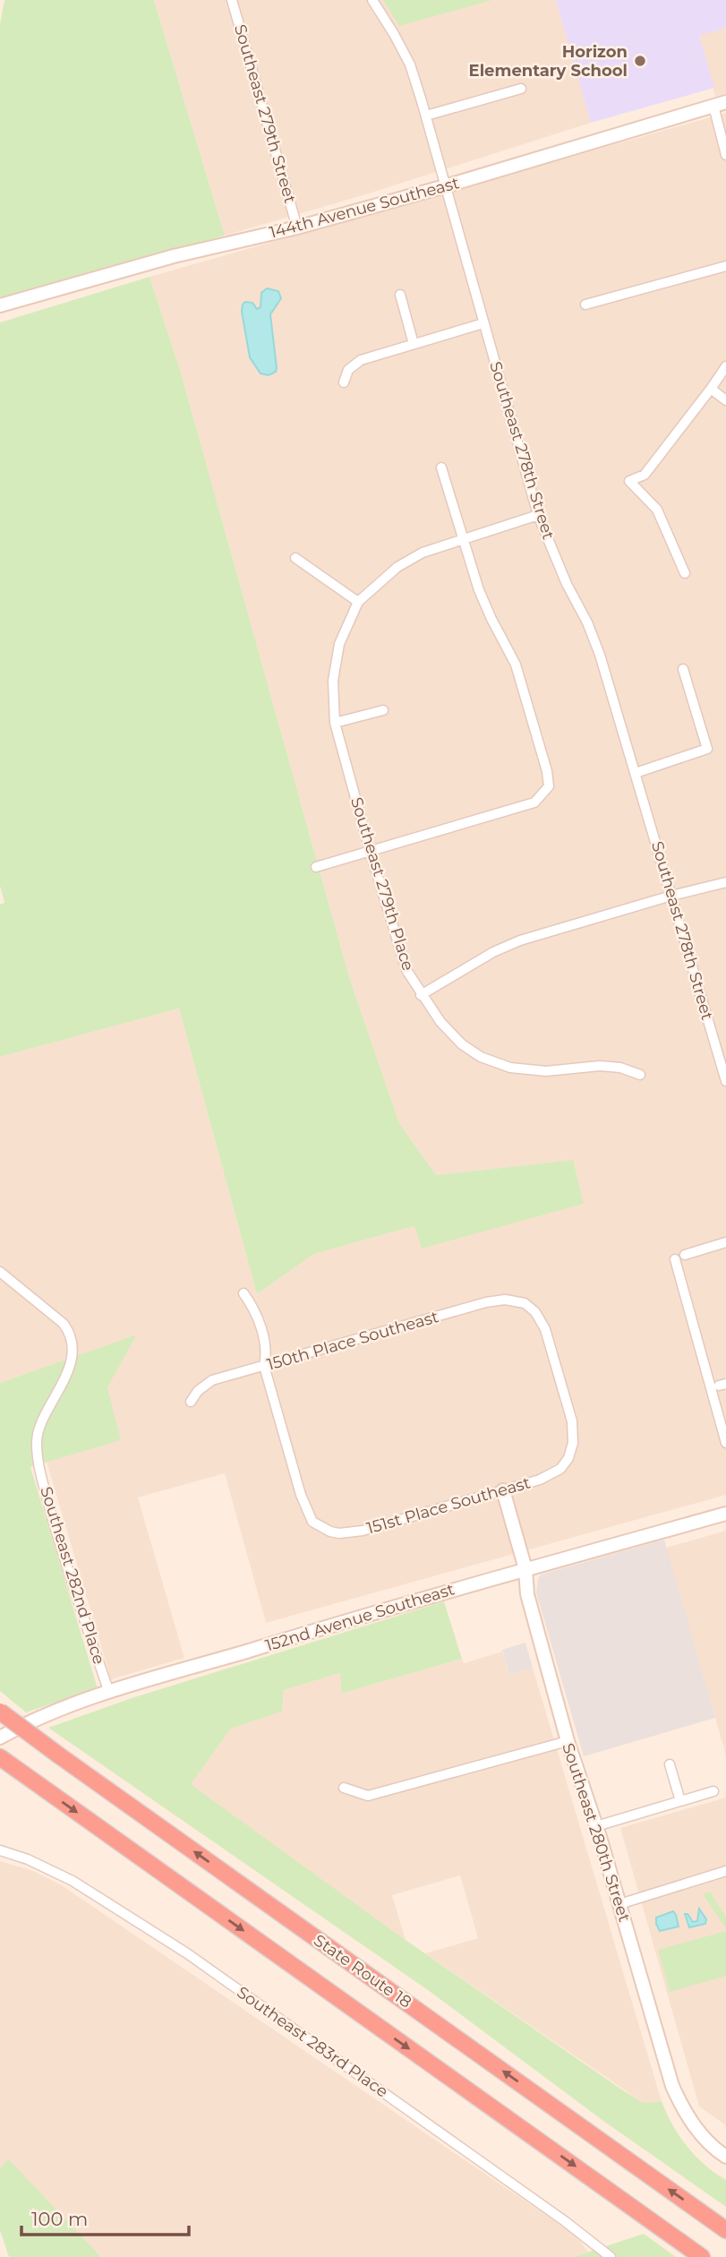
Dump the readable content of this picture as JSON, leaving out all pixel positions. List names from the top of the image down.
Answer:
{
  "streets": {
    "highway": ["State Route 18"],
    "street": [
      "Southeast 279th Street",
      "144th Avenue Southeast",
      "Southeast 278th Street",
      "Southeast 279th Place",
      "150th Place Southeast",
      "151st Place Southeast",
      "Southeast 282nd Place",
      "152nd Avenue Southeast",
      "Southeast 280th Street",
      "Southeast 283rd Place"
    ]
  },
  "crossings": [
    ["Southeast 279th Street", "144th Avenue Southeast"],
    ["144th Avenue Southeast", "Southeast 278th Street"],
    ["150th Place Southeast", "151st Place Southeast"],
    ["151st Place Southeast", "Southeast 280th Street"],
    ["Southeast 282nd Place", "152nd Avenue Southeast"],
    ["152nd Avenue Southeast", "Southeast 280th Street"]
  ],
  "places": ["Horizon Elementary School"],
  "scale_bar": "100 m"
}
